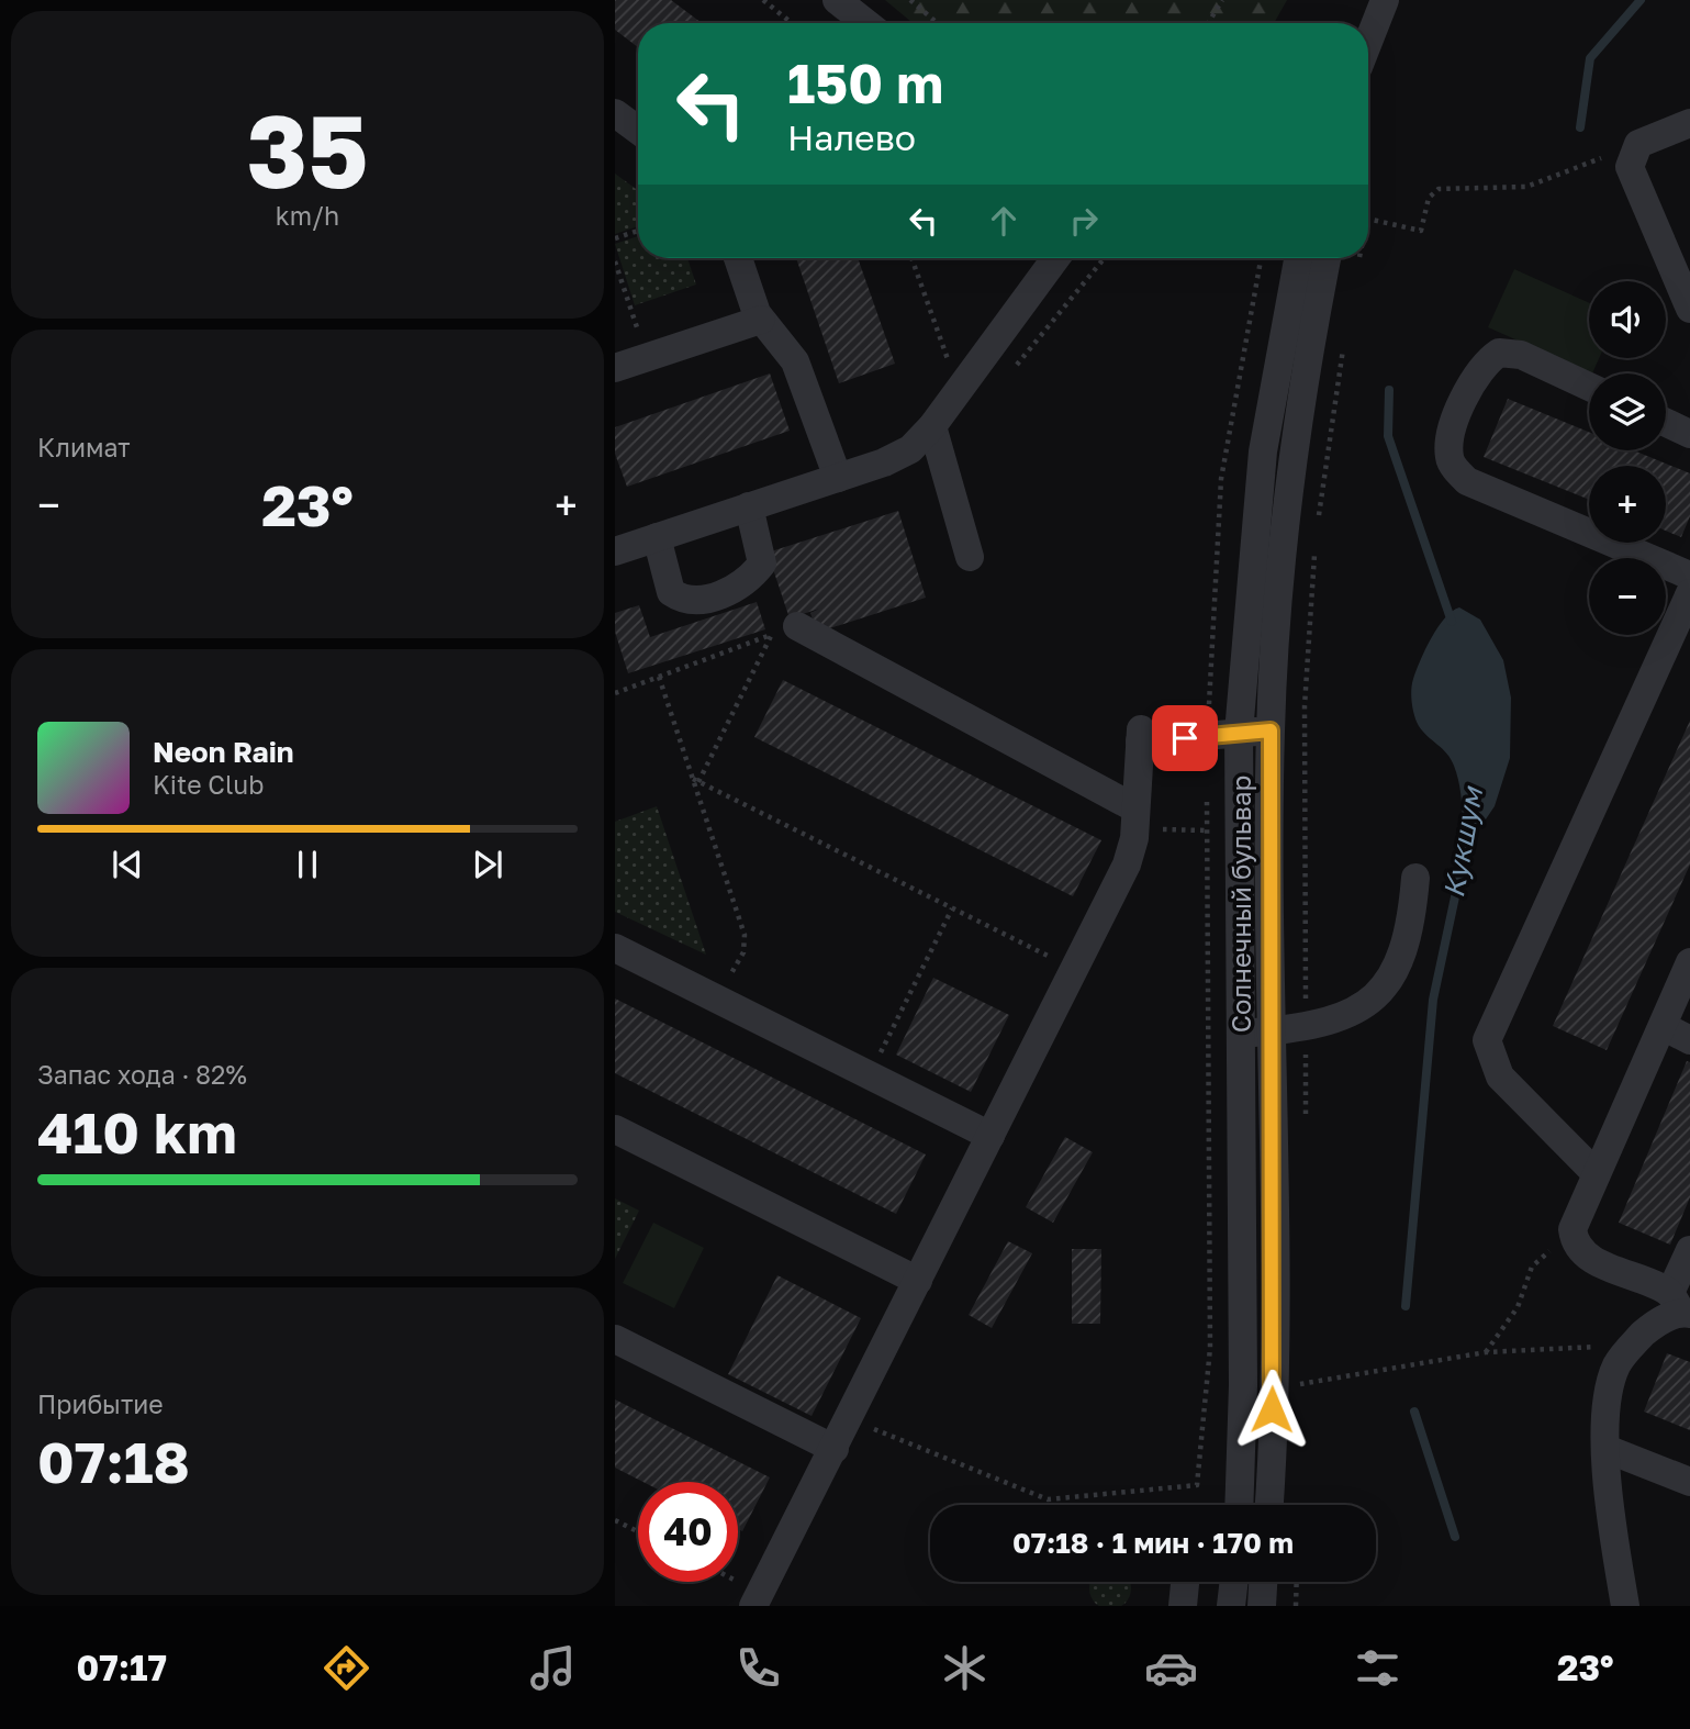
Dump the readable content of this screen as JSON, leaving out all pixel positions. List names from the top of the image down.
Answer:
{
  "streets": {
    "street": ["Солнечный бульвар"]
  },
  "water": ["Кукшум"],
  "page": {
    "tile": [
      ["35", "km/h"],
      "Климат",
      ["Запас хода · 82%", "410 km"],
      ["Прибытие", "07:18"]
    ],
    "turn": ["150 m", "Налево"],
    "map_buttons": ["+", "−"],
    "heat": ["−", "23°", "+"],
    "song": ["Neon Rain", "Kite Club"],
    "limit": "40",
    "trip": "07:18 · 1 мин · 170 m",
    "tabs": ["07:17", "23°"]
  }
}
